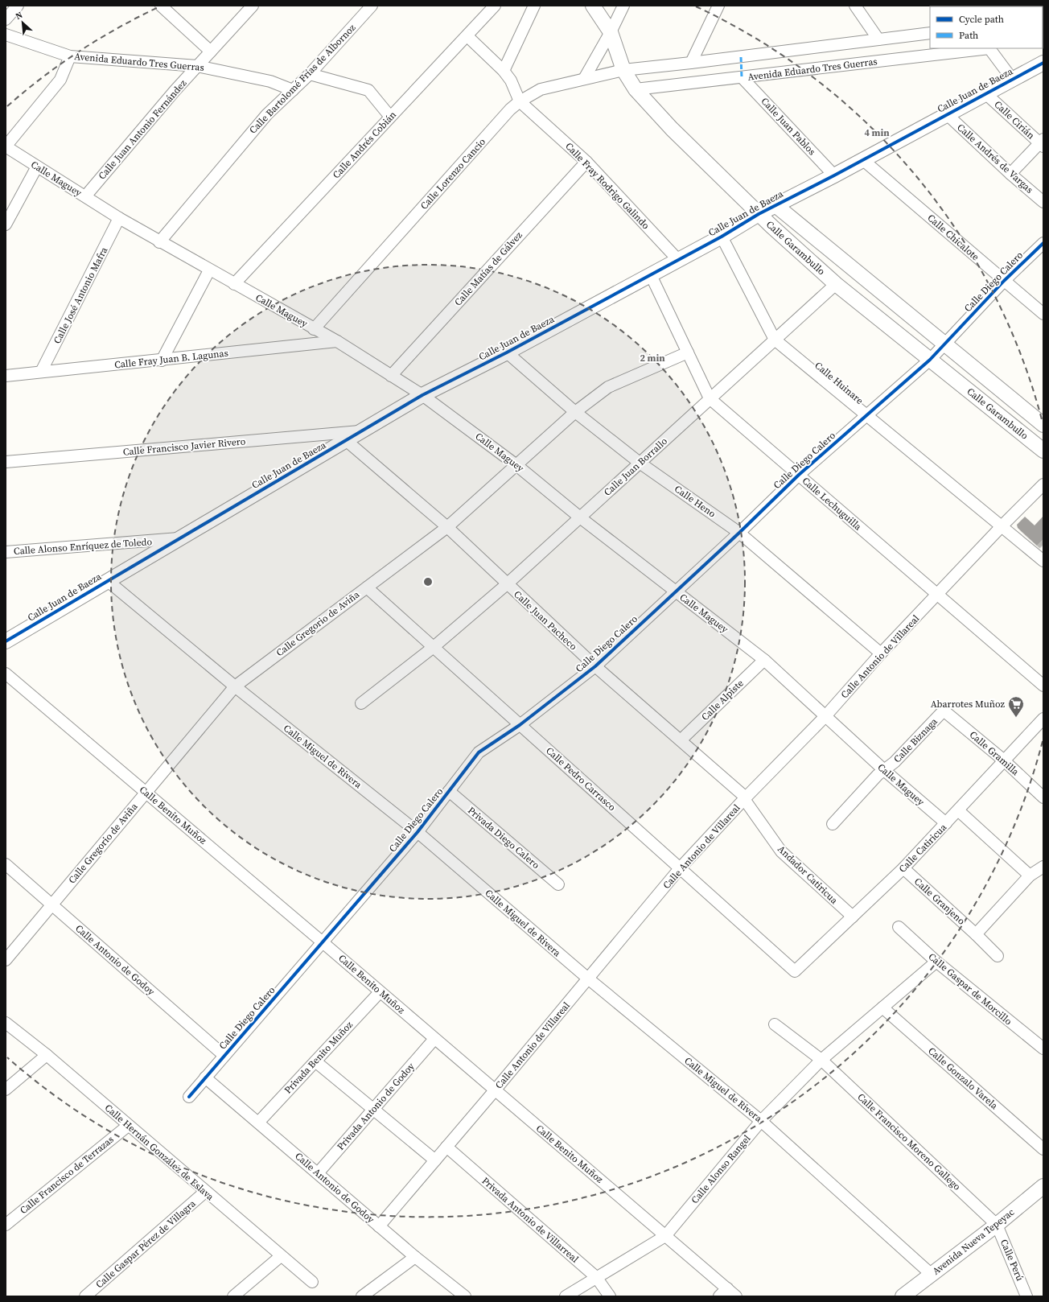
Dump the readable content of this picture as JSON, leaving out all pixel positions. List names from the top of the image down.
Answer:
{
  "streets": {
    "street": [
      "Avenida Eduardo Tres Guerras",
      "Calle Bartolomé Frías de Albornoz",
      "Calle Juan de Baeza",
      "Calle Cirián",
      "Calle Juan Pablos",
      "Calle Juan Antonio Fernández",
      "Calle Andrés Cobián",
      "Calle Andrés de Vargas",
      "Calle Lorenzo Cancio",
      "Calle Maguey",
      "Calle Fray Rodrigo Galindo",
      "Calle Chicalote",
      "Calle Garambullo",
      "Calle Matías de Gálvez",
      "Calle Diego Calero",
      "Calle José Antonio Mafra",
      "Calle Fray Juan B. Lagunas",
      "Calle Huinare",
      "Calle Francisco Javier Rivero",
      "Calle Juan Borrallo",
      "Calle Heno",
      "Calle Lechuguilla",
      "Calle Alonso Enríquez de Toledo",
      "Calle Juan Pacheco",
      "Calle Gregorio de Aviña",
      "Calle Antonio de Villareal",
      "Calle Alpiste",
      "Calle Biznaga",
      "Calle Gramilla",
      "Calle Miguel de Rivera",
      "Calle Pedro Carrasco",
      "Calle Benito Muñoz",
      "Privada Diego Calero",
      "Calle Catiricua",
      "Andador Catiricua",
      "Calle Granjeno",
      "Calle Antonio de Godoy",
      "Calle Gaspar de Morcillo",
      "Privada Benito Muñoz",
      "Calle Gonzalo Varela",
      "Privada Antonio de Godoy",
      "Calle Francisco Moreno Gallego",
      "Calle Hernán González de Eslava",
      "Calle Alonso Rangel",
      "Calle Francisco de Terrazas",
      "Privada Antonio de Villarreal",
      "Avenida Nueva Tepeyac",
      "Calle Gaspar Pérez de Villagra",
      "Calle Perú"
    ]
  },
  "crossings": [
    ["Avenida Eduardo Tres Guerras", "Calle Bartolomé Frías de Albornoz"],
    ["Avenida Eduardo Tres Guerras", "Calle Juan Pablos"],
    ["Avenida Eduardo Tres Guerras", "Calle Juan Antonio Fernández"],
    ["Avenida Eduardo Tres Guerras", "Calle Garambullo"],
    ["Calle Bartolomé Frías de Albornoz", "Calle Maguey"],
    ["Calle Juan de Baeza", "Calle Cirián"],
    ["Calle Juan de Baeza", "Calle Juan Pablos"],
    ["Calle Juan de Baeza", "Calle Andrés de Vargas"],
    ["Calle Juan de Baeza", "Calle Maguey"],
    ["Calle Juan de Baeza", "Calle Fray Rodrigo Galindo"],
    ["Calle Juan de Baeza", "Calle Chicalote"],
    ["Calle Juan de Baeza", "Calle Garambullo"],
    ["Calle Juan de Baeza", "Calle Huinare"],
    ["Calle Juan de Baeza", "Calle Francisco Javier Rivero"],
    ["Calle Juan de Baeza", "Calle Heno"],
    ["Calle Juan de Baeza", "Calle Lechuguilla"],
    ["Calle Juan de Baeza", "Calle Alonso Enríquez de Toledo"],
    ["Calle Juan de Baeza", "Calle Juan Pacheco"],
    ["Calle Juan de Baeza", "Calle Miguel de Rivera"],
    ["Calle Juan Antonio Fernández", "Calle Maguey"],
    ["Calle Andrés Cobián", "Calle Maguey"],
    ["Calle Lorenzo Cancio", "Calle Maguey"],
    ["Calle Lorenzo Cancio", "Calle Fray Rodrigo Galindo"],
    ["Calle Lorenzo Cancio", "Calle Garambullo"],
    ["Calle Maguey", "Calle Matías de Gálvez"],
    ["Calle Maguey", "Calle Diego Calero"],
    ["Calle Maguey", "Calle José Antonio Mafra"],
    ["Calle Maguey", "Calle Fray Juan B. Lagunas"],
    ["Calle Maguey", "Calle Juan Borrallo"],
    ["Calle Maguey", "Calle Gregorio de Aviña"],
    ["Calle Maguey", "Calle Antonio de Villareal"],
    ["Calle Maguey", "Calle Alpiste"],
    ["Calle Maguey", "Calle Biznaga"],
    ["Calle Maguey", "Calle Catiricua"],
    ["Calle Fray Rodrigo Galindo", "Calle Matías de Gálvez"],
    ["Calle Chicalote", "Calle Diego Calero"],
    ["Calle Garambullo", "Calle Diego Calero"],
    ["Calle Garambullo", "Calle Juan Borrallo"],
    ["Calle Diego Calero", "Calle Huinare"],
    ["Calle Diego Calero", "Calle Heno"],
    ["Calle Diego Calero", "Calle Lechuguilla"],
    ["Calle Diego Calero", "Calle Juan Pacheco"],
    ["Calle Diego Calero", "Calle Miguel de Rivera"],
    ["Calle Diego Calero", "Calle Pedro Carrasco"],
    ["Calle Diego Calero", "Calle Benito Muñoz"],
    ["Calle Diego Calero", "Privada Diego Calero"],
    ["Calle Diego Calero", "Calle Antonio de Godoy"],
    ["Calle José Antonio Mafra", "Calle Fray Juan B. Lagunas"],
    ["Calle Huinare", "Calle Juan Borrallo"],
    ["Calle Huinare", "Calle Antonio de Villareal"],
    ["Calle Juan Borrallo", "Calle Heno"],
    ["Calle Juan Borrallo", "Calle Lechuguilla"],
    ["Calle Juan Borrallo", "Calle Juan Pacheco"],
    ["Calle Juan Borrallo", "Calle Pedro Carrasco"],
    ["Calle Heno", "Calle Gregorio de Aviña"],
    ["Calle Heno", "Calle Antonio de Villareal"],
    ["Calle Lechuguilla", "Calle Gregorio de Aviña"],
    ["Calle Lechuguilla", "Calle Antonio de Villareal"],
    ["Calle Juan Pacheco", "Calle Gregorio de Aviña"],
    ["Calle Juan Pacheco", "Calle Antonio de Villareal"],
    ["Calle Juan Pacheco", "Calle Alpiste"],
    ["Calle Juan Pacheco", "Andador Catiricua"],
    ["Calle Gregorio de Aviña", "Calle Miguel de Rivera"],
    ["Calle Gregorio de Aviña", "Calle Pedro Carrasco"],
    ["Calle Gregorio de Aviña", "Calle Benito Muñoz"],
    ["Calle Gregorio de Aviña", "Calle Antonio de Godoy"],
    ["Calle Antonio de Villareal", "Calle Miguel de Rivera"],
    ["Calle Antonio de Villareal", "Calle Pedro Carrasco"],
    ["Calle Antonio de Villareal", "Calle Benito Muñoz"],
    ["Calle Antonio de Villareal", "Andador Catiricua"],
    ["Calle Antonio de Villareal", "Calle Antonio de Godoy"],
    ["Calle Antonio de Villareal", "Privada Antonio de Villarreal"],
    ["Calle Biznaga", "Calle Gramilla"],
    ["Calle Gramilla", "Calle Catiricua"],
    ["Calle Miguel de Rivera", "Calle Alonso Rangel"],
    ["Calle Miguel de Rivera", "Avenida Nueva Tepeyac"],
    ["Calle Pedro Carrasco", "Calle Catiricua"],
    ["Calle Benito Muñoz", "Privada Benito Muñoz"],
    ["Calle Benito Muñoz", "Privada Antonio de Godoy"],
    ["Calle Benito Muñoz", "Calle Alonso Rangel"],
    ["Calle Catiricua", "Andador Catiricua"],
    ["Calle Catiricua", "Calle Granjeno"],
    ["Calle Antonio de Godoy", "Privada Benito Muñoz"],
    ["Calle Antonio de Godoy", "Privada Antonio de Godoy"],
    ["Calle Gaspar de Morcillo", "Calle Alonso Rangel"],
    ["Calle Gonzalo Varela", "Calle Alonso Rangel"],
    ["Calle Francisco Moreno Gallego", "Calle Alonso Rangel"],
    ["Calle Francisco Moreno Gallego", "Avenida Nueva Tepeyac"],
    ["Calle Francisco Moreno Gallego", "Calle Perú"],
    ["Calle Hernán González de Eslava", "Calle Francisco de Terrazas"],
    ["Calle Hernán González de Eslava", "Calle Gaspar Pérez de Villagra"],
    ["Calle Alonso Rangel", "Privada Antonio de Villarreal"],
    ["Avenida Nueva Tepeyac", "Calle Perú"]
  ],
  "places": {
    "supermarket": ["Abarrotes Muñoz"]
  },
  "legend": ["Cycle path", "Path"],
  "north": "top left",
  "rings": ["4 min", "2 min"]
}
